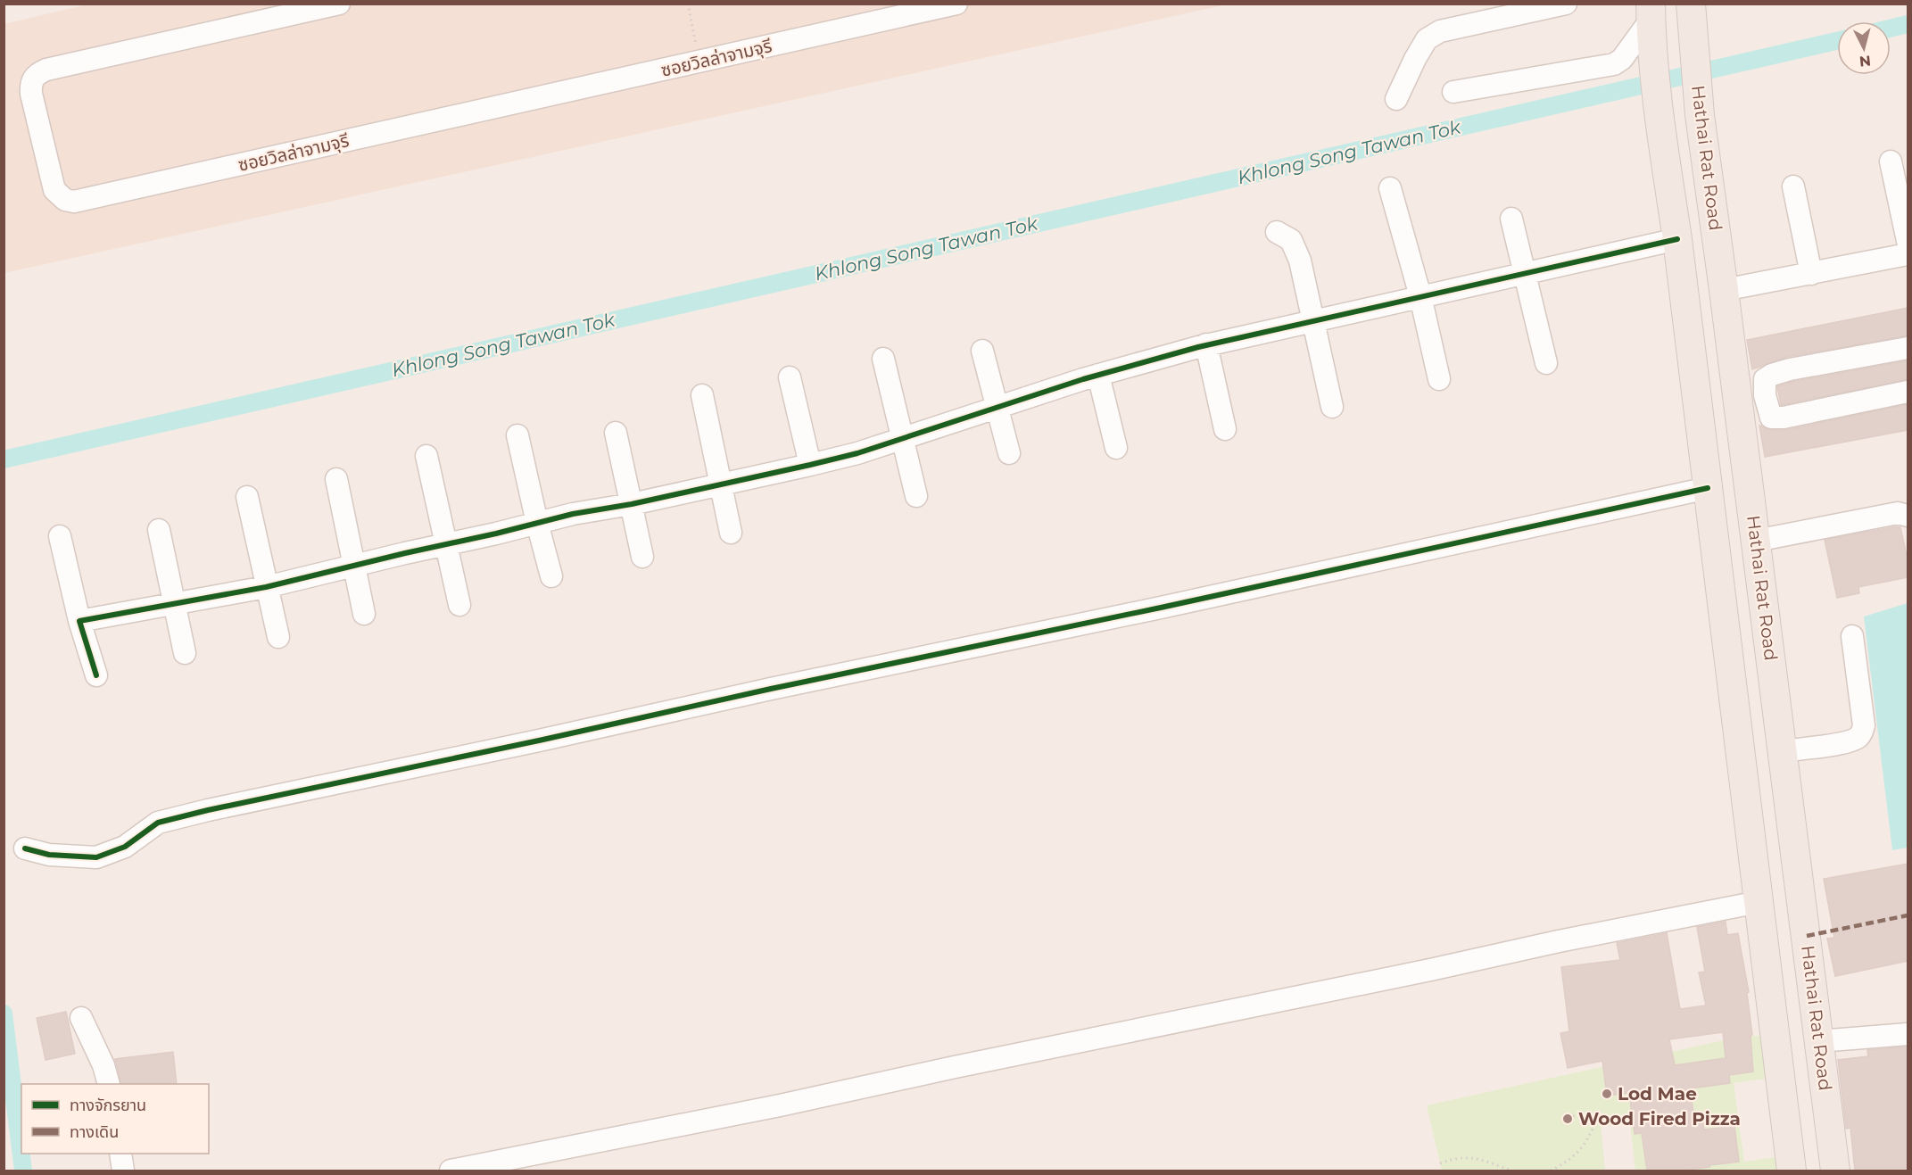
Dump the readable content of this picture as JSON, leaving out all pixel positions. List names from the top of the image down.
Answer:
{
  "streets": {
    "main road": ["Hathai Rat Road"],
    "street": ["ซอยวิลล่าจามจุรี"]
  },
  "water": ["Khlong Song Tawan Tok"],
  "places": ["Lod Mae", "Wood Fired Pizza"],
  "legend": ["ทางจักรยาน", "ทางเดิน"],
  "north": "bottom"
}
